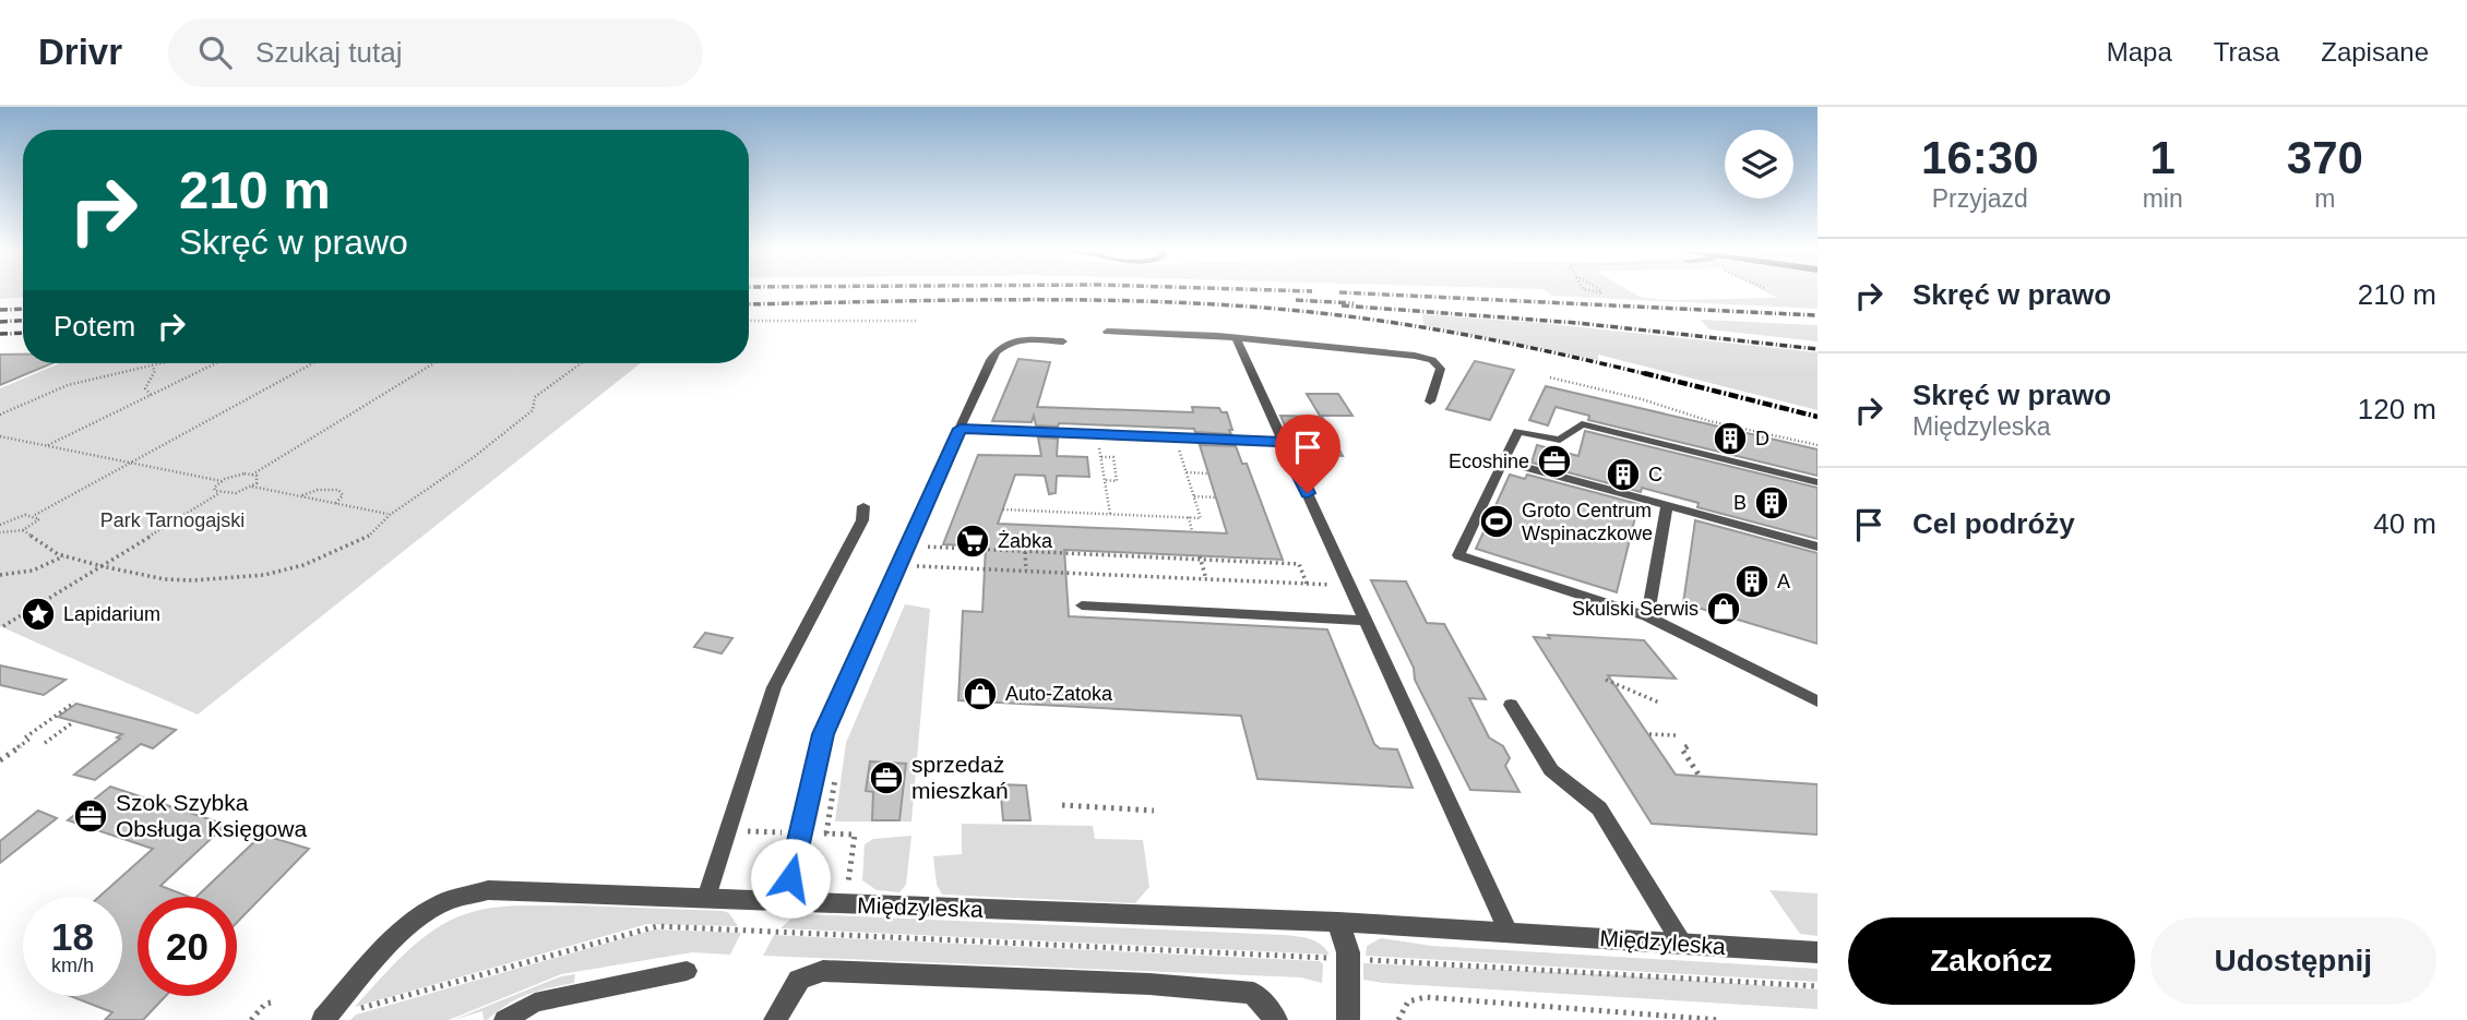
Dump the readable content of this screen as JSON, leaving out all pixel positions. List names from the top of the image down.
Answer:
{
  "streets": {
    "street": ["Międzyleska"]
  },
  "parks": ["Park Tarnogajski"],
  "places": {
    "building": [
      "D",
      "C",
      "B",
      "A"
    ],
    "office": ["Ecoshine", "sprzedaż mieszkań", "Szok Szybka Obsługa Księgowa"],
    "sports": ["Groto Centrum Wspinaczkowe"],
    "supermarket": ["Żabka"],
    "shop": ["Skulski Serwis", "Auto-Zatoka"],
    "place": ["Lapidarium"]
  },
  "page": {
    "header": "Drivr",
    "search": "Szukaj tutaj",
    "nav": ["Mapa", "Trasa", "Zapisane"],
    "eta": [
      "16:30",
      "Przyjazd",
      "1",
      "min",
      "370",
      "m"
    ],
    "turn": ["210 m", "Skręć w prawo"],
    "list": [
      {
        "name": "Skręć w prawo",
        "value": "210 m"
      },
      {
        "name": "Skręć w prawo",
        "note": "Międzyleska",
        "value": "120 m"
      },
      {
        "name": "Cel podróży",
        "value": "40 m"
      }
    ],
    "then": "Potem",
    "speed": "18 km/h",
    "limit": "20",
    "buttons": ["Zakończ", "Udostępnij"]
  }
}
